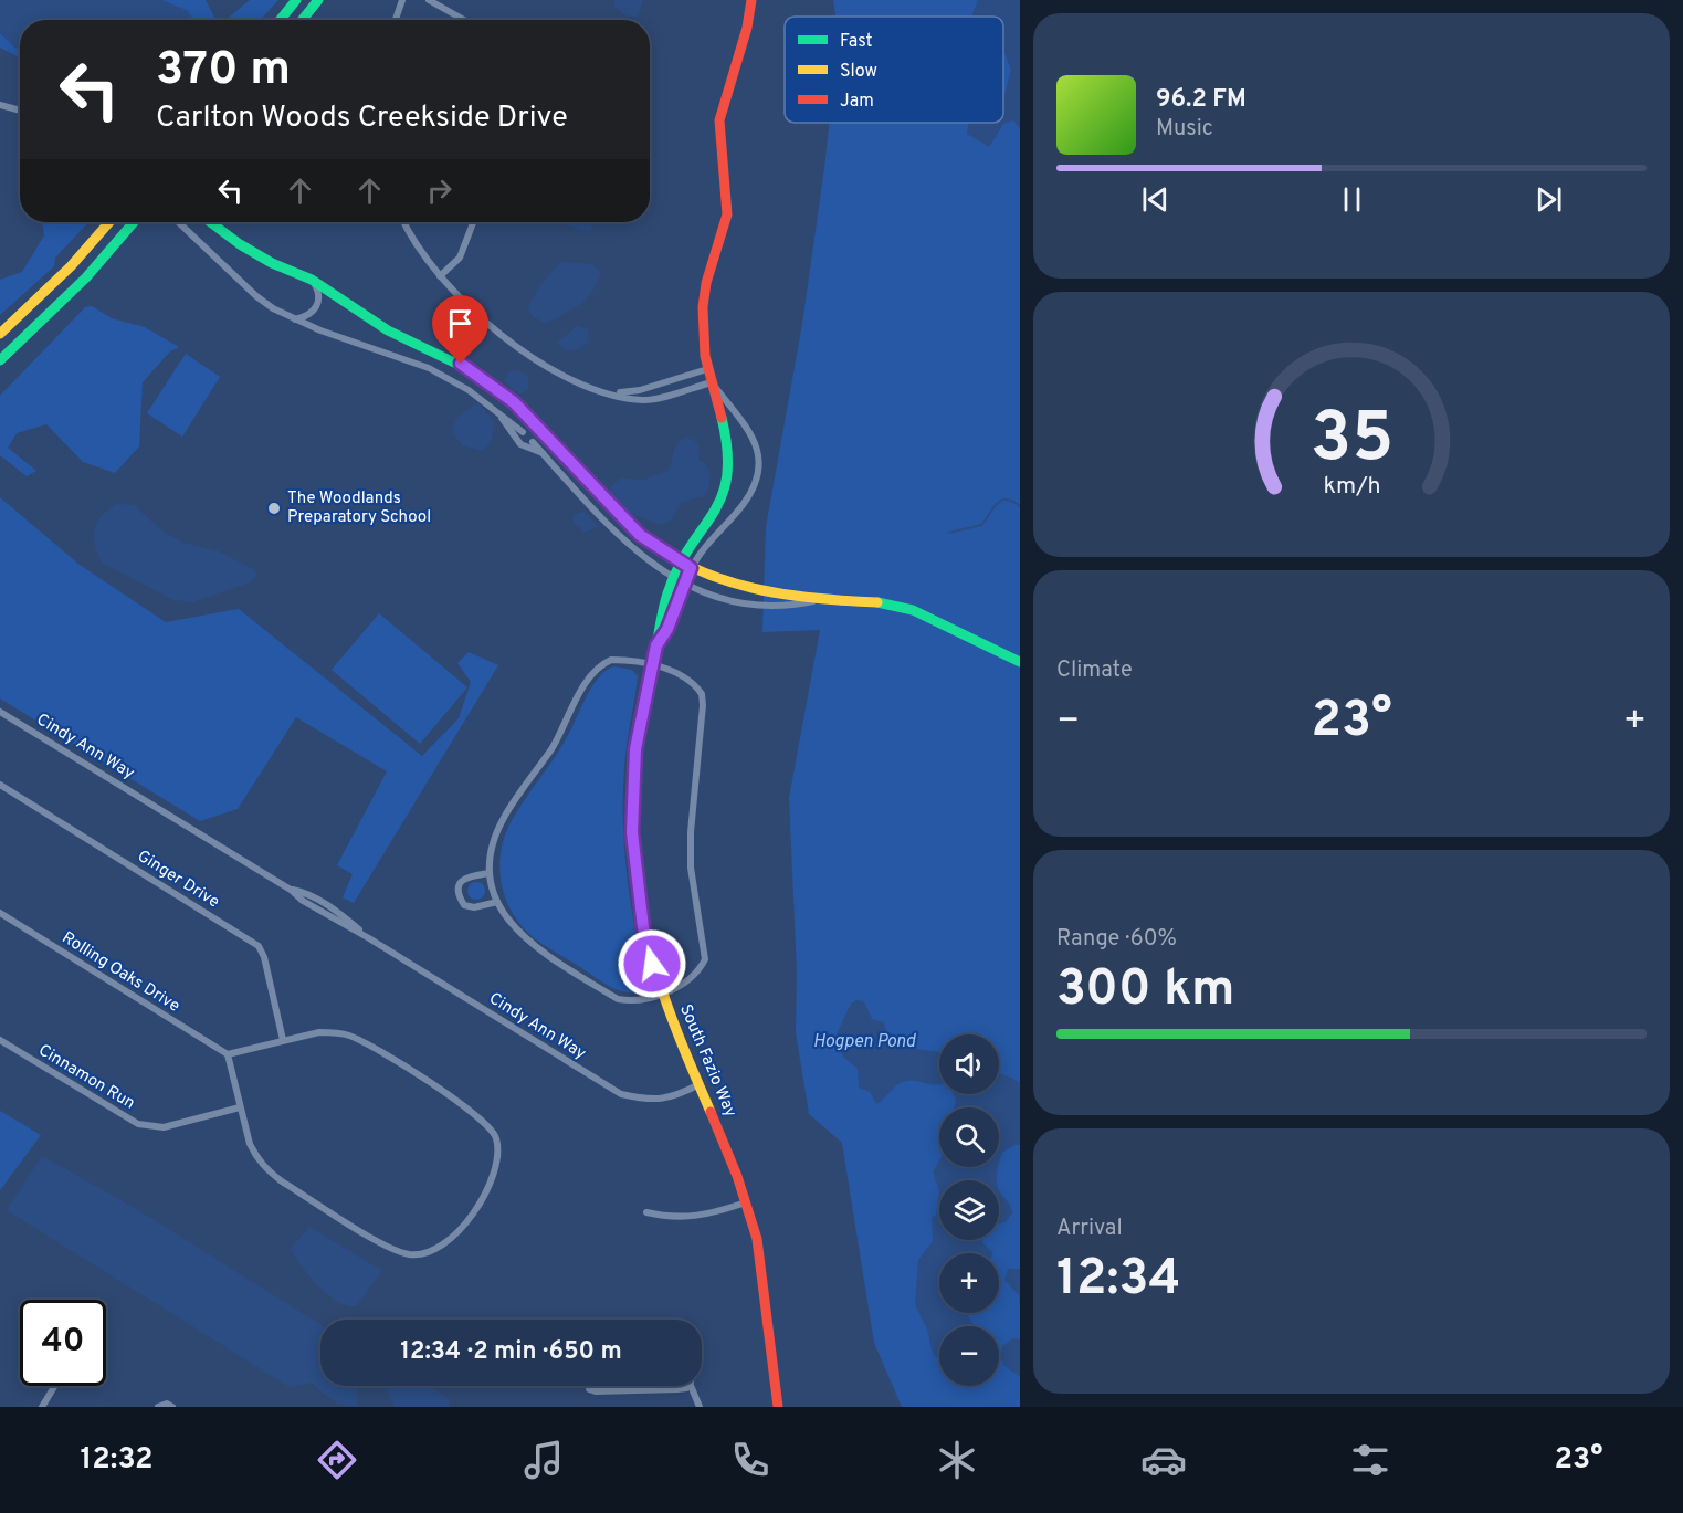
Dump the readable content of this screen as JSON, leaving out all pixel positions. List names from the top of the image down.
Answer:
{
  "streets": {
    "street": [
      "Cindy Ann Way",
      "Ginger Drive",
      "Rolling Oaks Drive",
      "South Fazio Way",
      "Cinnamon Run"
    ]
  },
  "crossings": [
    ["Cindy Ann Way", "South Fazio Way"]
  ],
  "water": ["Hogpen Pond"],
  "places": ["The Woodlands Preparatory School"],
  "legend": ["Fast", "Slow", "Jam"],
  "page": {
    "turn": ["370 m", "Carlton Woods Creekside Drive"],
    "song": ["96.2 FM", "Music"],
    "tile": [
      "Climate",
      ["Range · 60%", "300 km"],
      ["Arrival", "12:34"]
    ],
    "heat": ["−", "23°", "+"],
    "map_buttons": ["+", "−"],
    "limit": "40",
    "trip": "12:34 · 2 min · 650 m",
    "tabs": ["12:32", "23°"],
    "gauge": ["35", "km/h"]
  }
}
